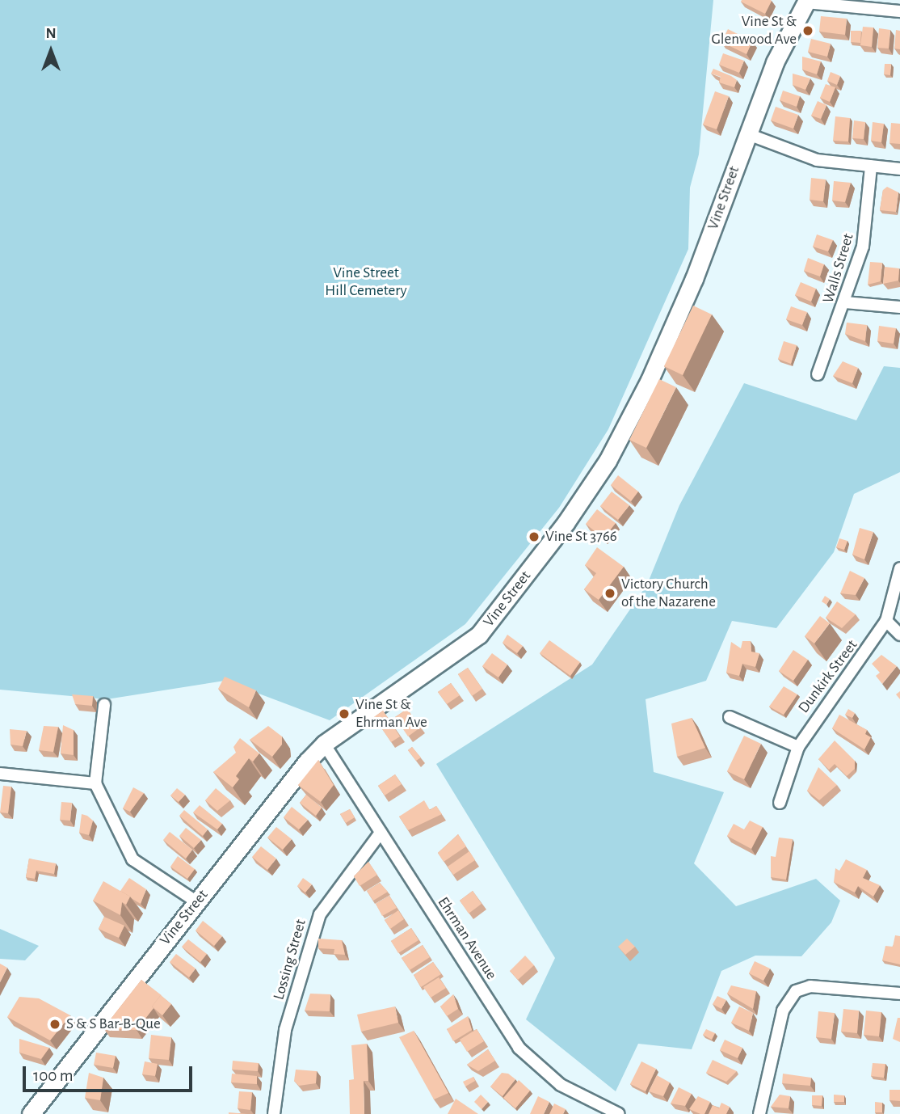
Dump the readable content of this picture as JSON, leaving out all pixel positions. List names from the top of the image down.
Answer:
{
  "streets": {
    "main road": ["Vine Street"],
    "street": [
      "Walls Street",
      "Dunkirk Street",
      "Ehrman Avenue",
      "Lossing Street"
    ]
  },
  "crossings": [
    ["Vine Street", "Ehrman Avenue"],
    ["Ehrman Avenue", "Lossing Street"]
  ],
  "parks": ["Vine Street Hill Cemetery"],
  "places": [
    "Vine St & Glenwood Ave",
    "Vine St 3766",
    "Victory Church of the Nazarene",
    "Vine St & Ehrman Ave",
    "S & S Bar-B-Que"
  ],
  "scale_bar": "100 m",
  "north": "top"
}
